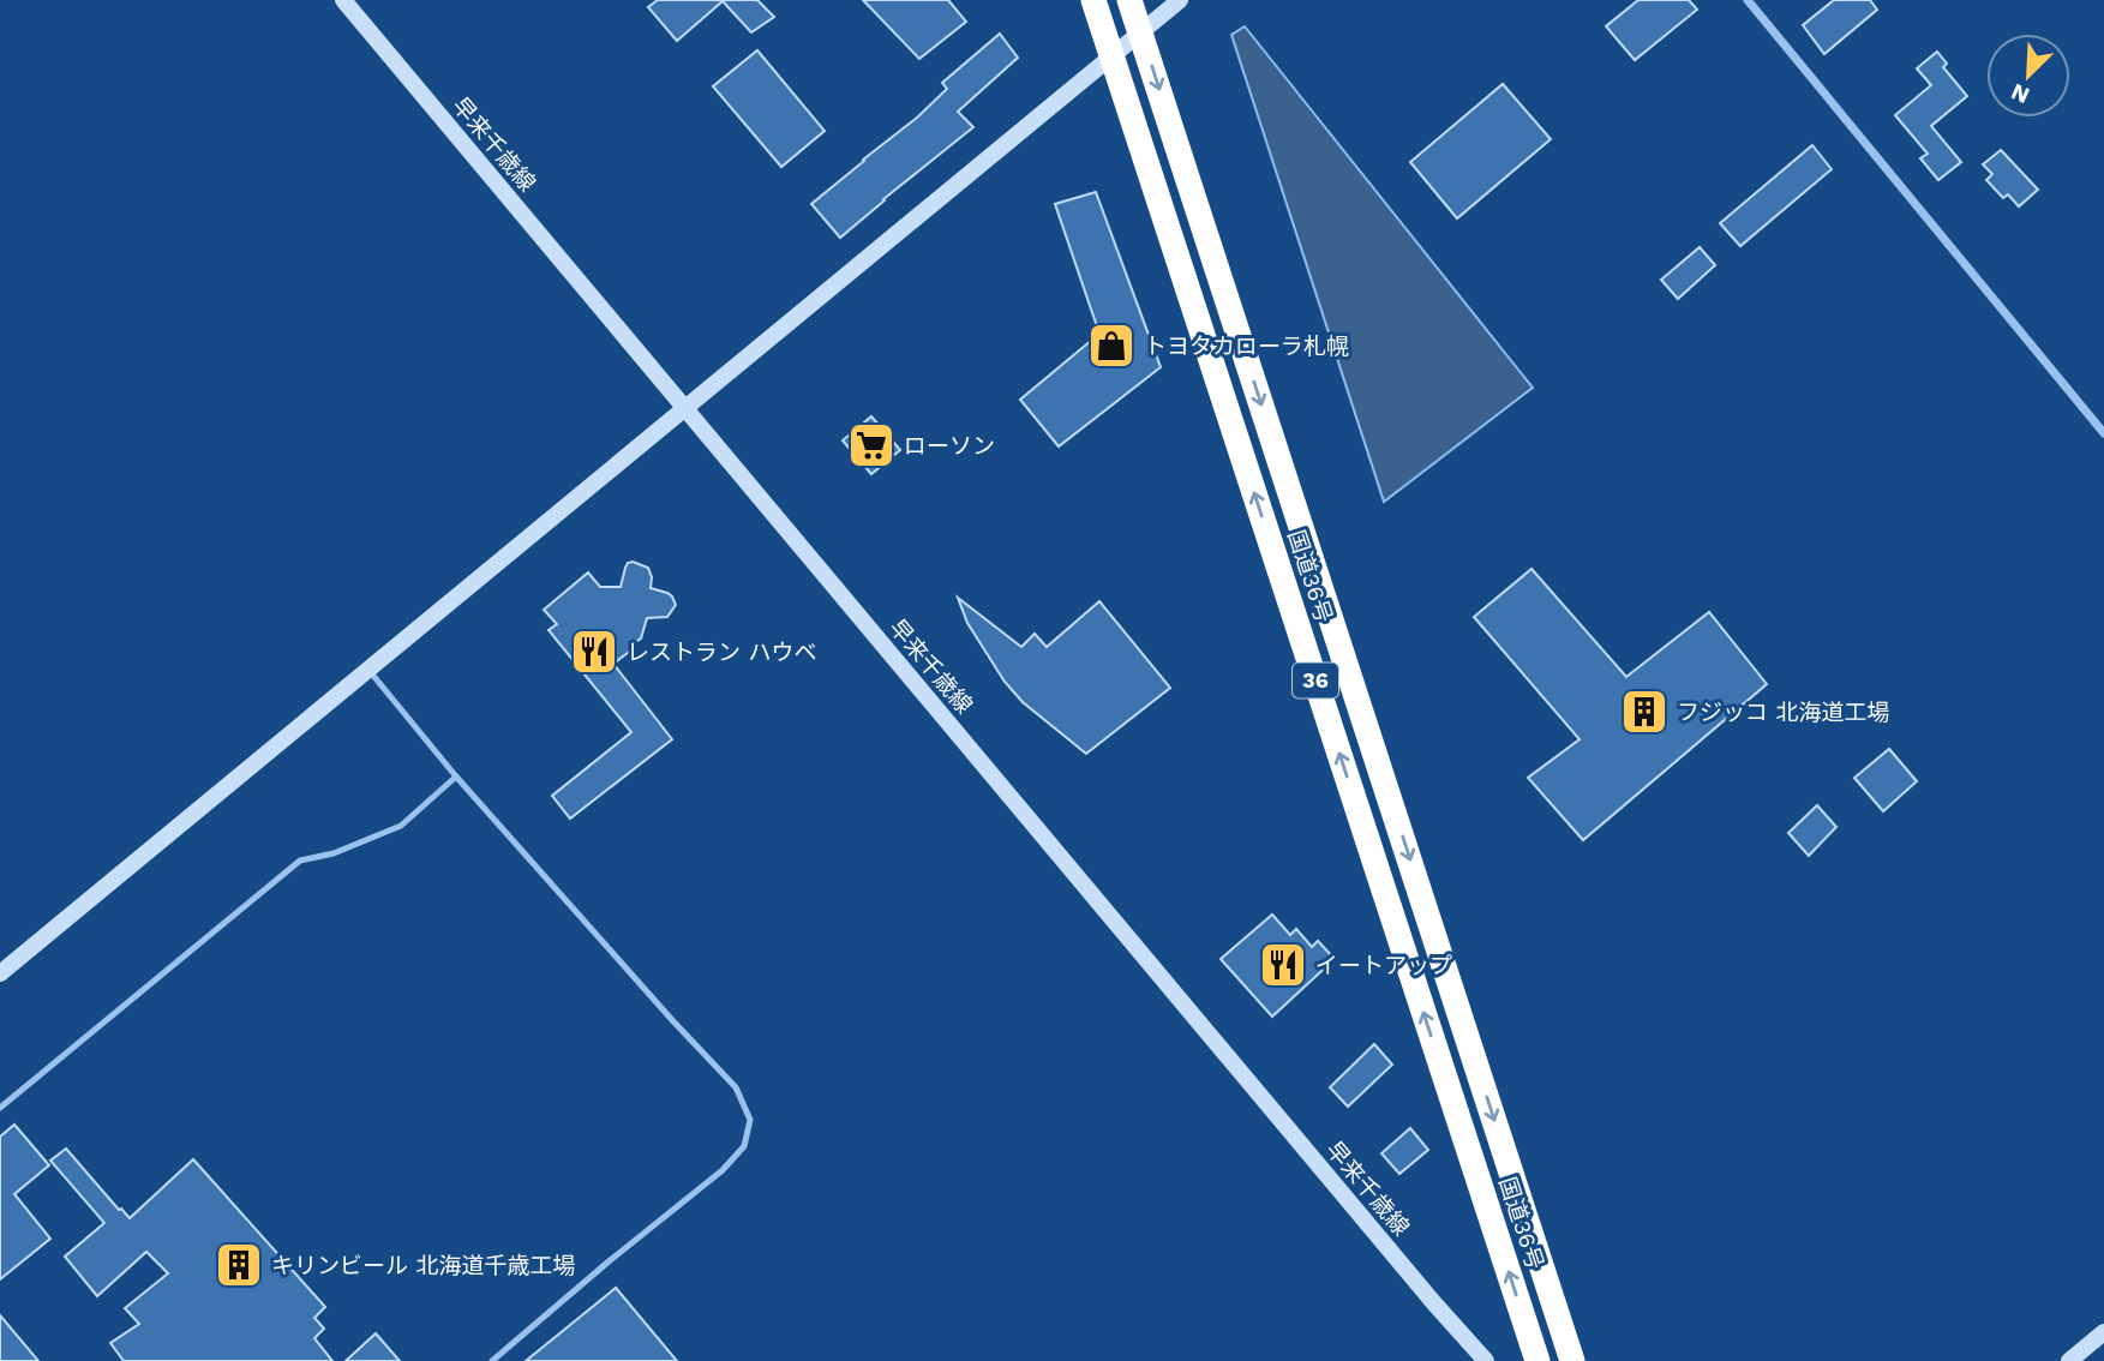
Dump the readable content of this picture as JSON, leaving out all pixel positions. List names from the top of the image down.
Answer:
{
  "streets": {
    "highway": ["国道36号", "36"],
    "main road": ["早来千歳線"]
  },
  "places": {
    "shop": ["トヨタカローラ札幌"],
    "supermarket": ["ローソン"],
    "restaurant": ["レストラン ハウベ", "イートアップ"],
    "building": ["フジッコ 北海道工場", "キリンビール 北海道千歳工場"]
  },
  "north": "bottom left"
}
